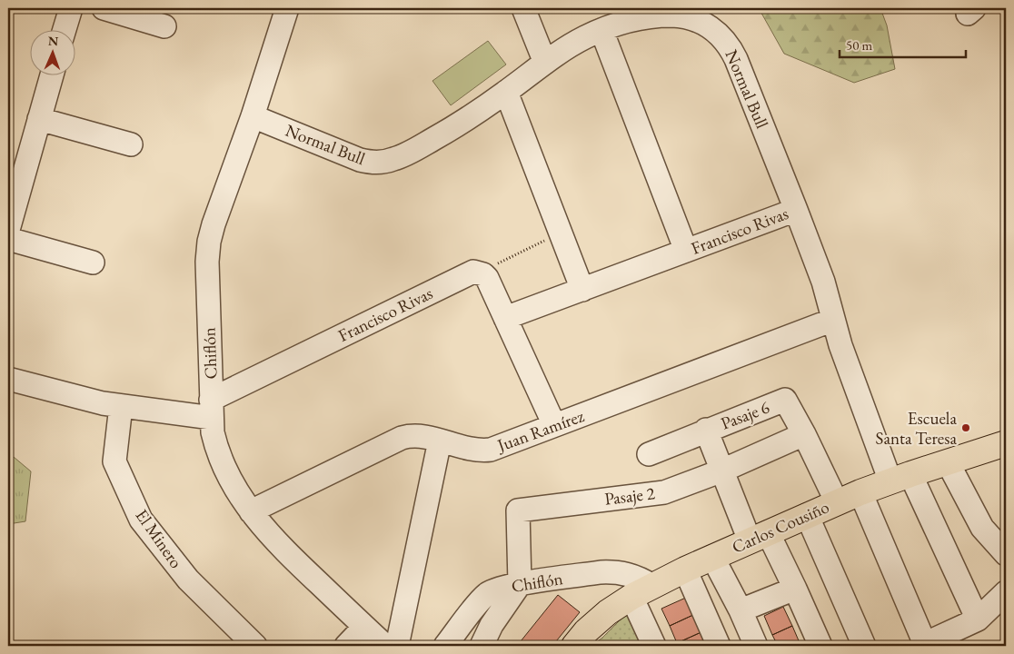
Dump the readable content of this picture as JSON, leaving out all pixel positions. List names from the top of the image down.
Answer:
{
  "streets": {
    "main road": ["Carlos Cousiño"],
    "street": [
      "Normal Bull",
      "Francisco Rivas",
      "Chiflón",
      "Pasaje 6",
      "Juan Ramírez",
      "Pasaje 2",
      "El Minero"
    ]
  },
  "crossings": [
    ["Normal Bull", "Francisco Rivas"],
    ["Normal Bull", "Chiflón"],
    ["Normal Bull", "Juan Ramírez"],
    ["Normal Bull", "Carlos Cousiño"],
    ["Francisco Rivas", "Chiflón"],
    ["Chiflón", "Juan Ramírez"],
    ["Chiflón", "Pasaje 2"],
    ["Chiflón", "Carlos Cousiño"],
    ["Pasaje 6", "Pasaje 2"],
    ["Pasaje 6", "Carlos Cousiño"]
  ],
  "places": ["Escuela Santa Teresa"],
  "scale_bar": "50 m",
  "north": "top"
}
